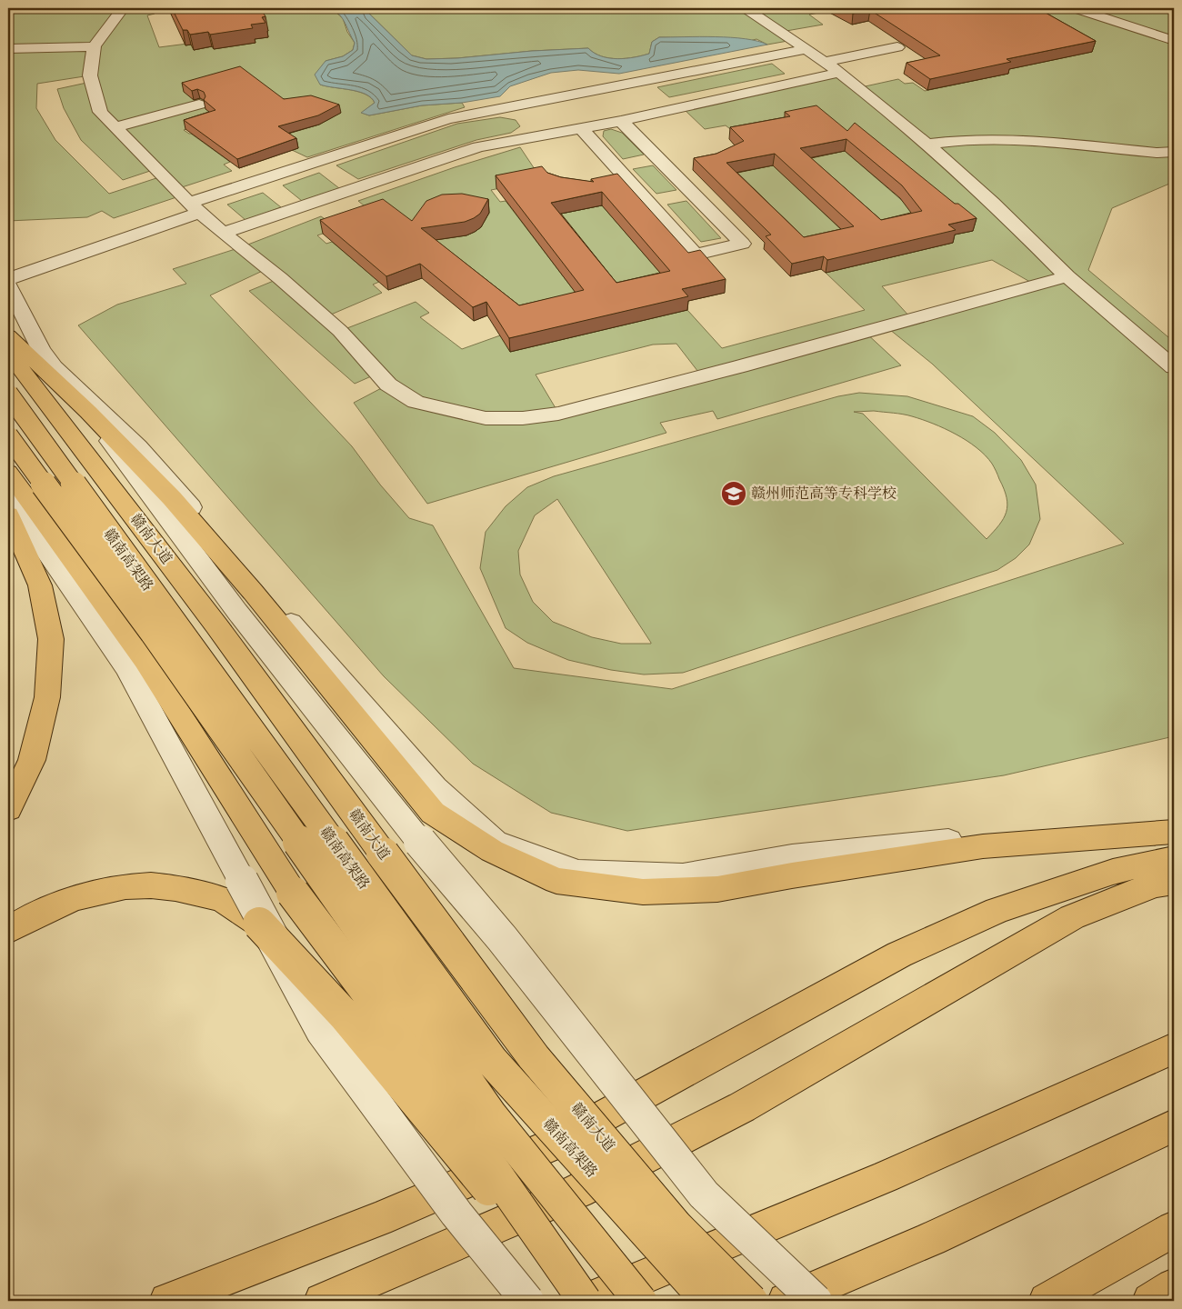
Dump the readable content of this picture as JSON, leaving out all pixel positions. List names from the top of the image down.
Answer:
{
  "streets": {
    "main road": ["赣南大道", "赣南高架路"]
  },
  "places": {
    "school or university": ["赣州师范高等专科学校"]
  }
}
